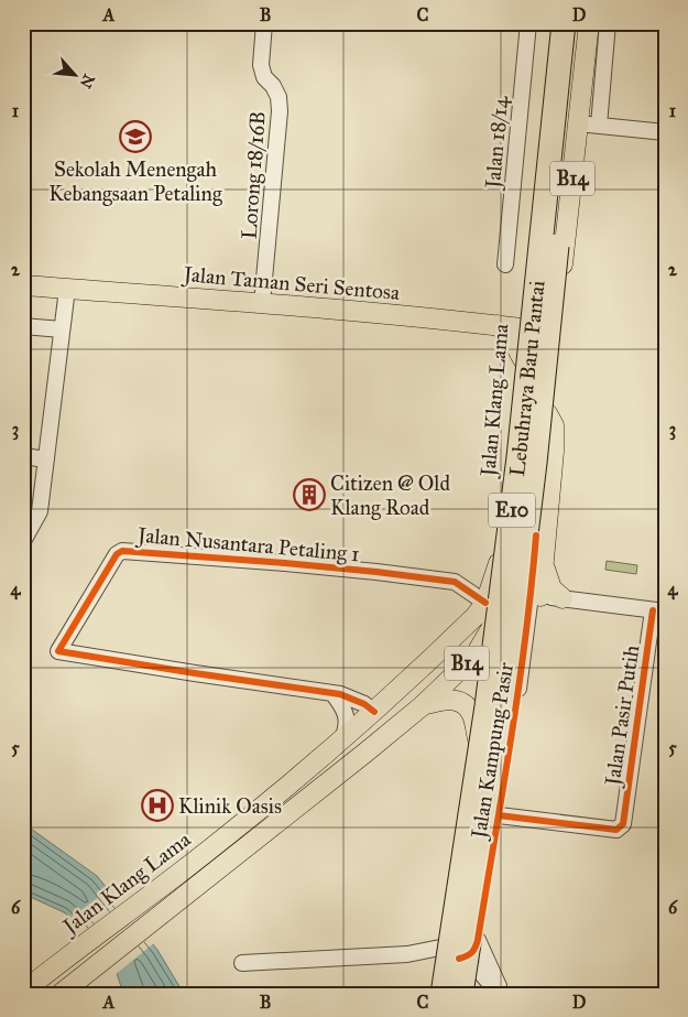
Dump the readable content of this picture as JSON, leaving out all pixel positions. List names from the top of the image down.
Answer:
{
  "streets": {
    "highway": ["Lebuhraya Baru Pantai", "E10"],
    "main road": ["B14", "Jalan Taman Seri Sentosa", "Jalan Klang Lama"],
    "street": [
      "Jalan 18/14",
      "Lorong 18/16B",
      "Jalan Nusantara Petaling 1",
      "Jalan Pasir Putih",
      "Jalan Kampung Pasir"
    ]
  },
  "crossings": [
    ["Lorong 18/16B", "Jalan Taman Seri Sentosa"],
    ["Jalan Taman Seri Sentosa", "Jalan Klang Lama"],
    ["Jalan Klang Lama", "Jalan Nusantara Petaling 1"],
    ["Jalan Klang Lama", "Jalan Kampung Pasir"],
    ["Jalan Pasir Putih", "Jalan Kampung Pasir"]
  ],
  "places": {
    "school or university": ["Sekolah Menengah Kebangsaan Petaling"],
    "building": ["Citizen @ Old Klang Road"],
    "hospital": ["Klinik Oasis"]
  },
  "north": "bottom right",
  "grid": {
    "columns": [
      "A",
      "B",
      "C",
      "D"
    ],
    "rows": [
      "1",
      "2",
      "3",
      "4",
      "5",
      "6"
    ]
  }
}
